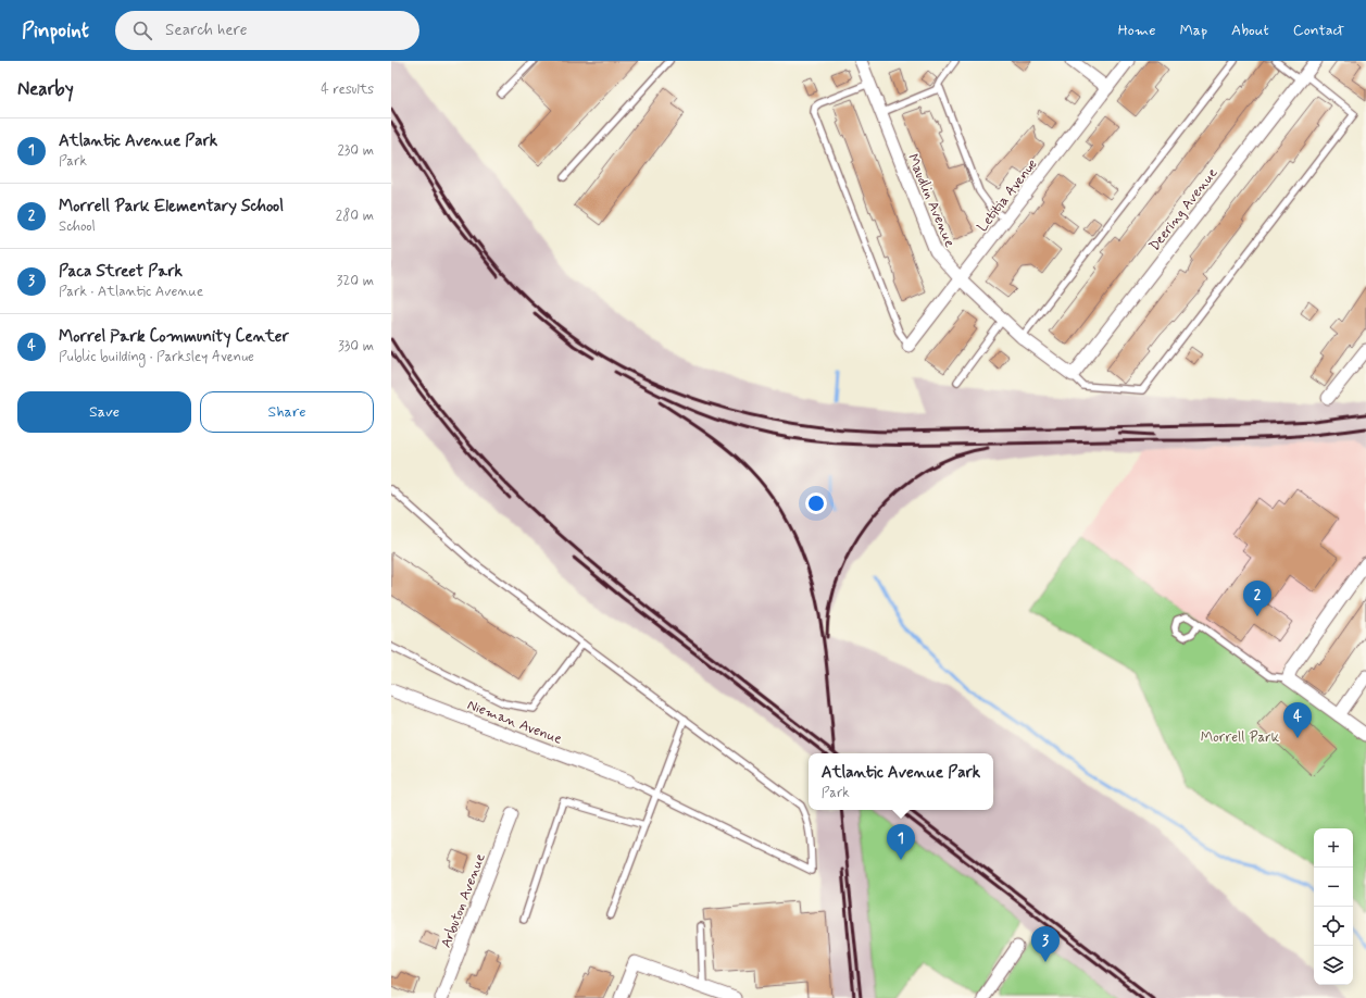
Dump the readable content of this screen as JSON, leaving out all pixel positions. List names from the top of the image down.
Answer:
{
  "streets": {
    "street": [
      "Letitia Avenue",
      "Maudlin Avenue",
      "Deering Avenue",
      "Nieman Avenue",
      "Arbuton Avenue"
    ]
  },
  "crossings": [
    ["Letitia Avenue", "Maudlin Avenue"],
    ["Maudlin Avenue", "Deering Avenue"]
  ],
  "parks": ["Morrell Park"],
  "page": {
    "header": "Pinpoint",
    "search": "Search here",
    "nav": [
      "Home",
      "Map",
      "About",
      "Contact"
    ],
    "heading": ["Nearby", "4 results"],
    "list": [
      {
        "mark": "1",
        "name": "Atlantic Avenue Park",
        "note": "Park",
        "value": "230 m"
      },
      {
        "mark": "2",
        "name": "Morrell Park Elementary School",
        "note": "School",
        "value": "280 m"
      },
      {
        "mark": "3",
        "name": "Paca Street Park",
        "note": "Park · Atlantic Avenue",
        "value": "320 m"
      },
      {
        "mark": "4",
        "name": "Morrel Park Community Center",
        "note": "Public building · Parksley Avenue",
        "value": "330 m"
      }
    ],
    "buttons": ["Save", "Share"],
    "pins": [
      "2",
      "4",
      "1",
      "3"
    ],
    "popup": ["Atlantic Avenue Park", "Park"],
    "map_buttons": ["+", "−"]
  }
}
